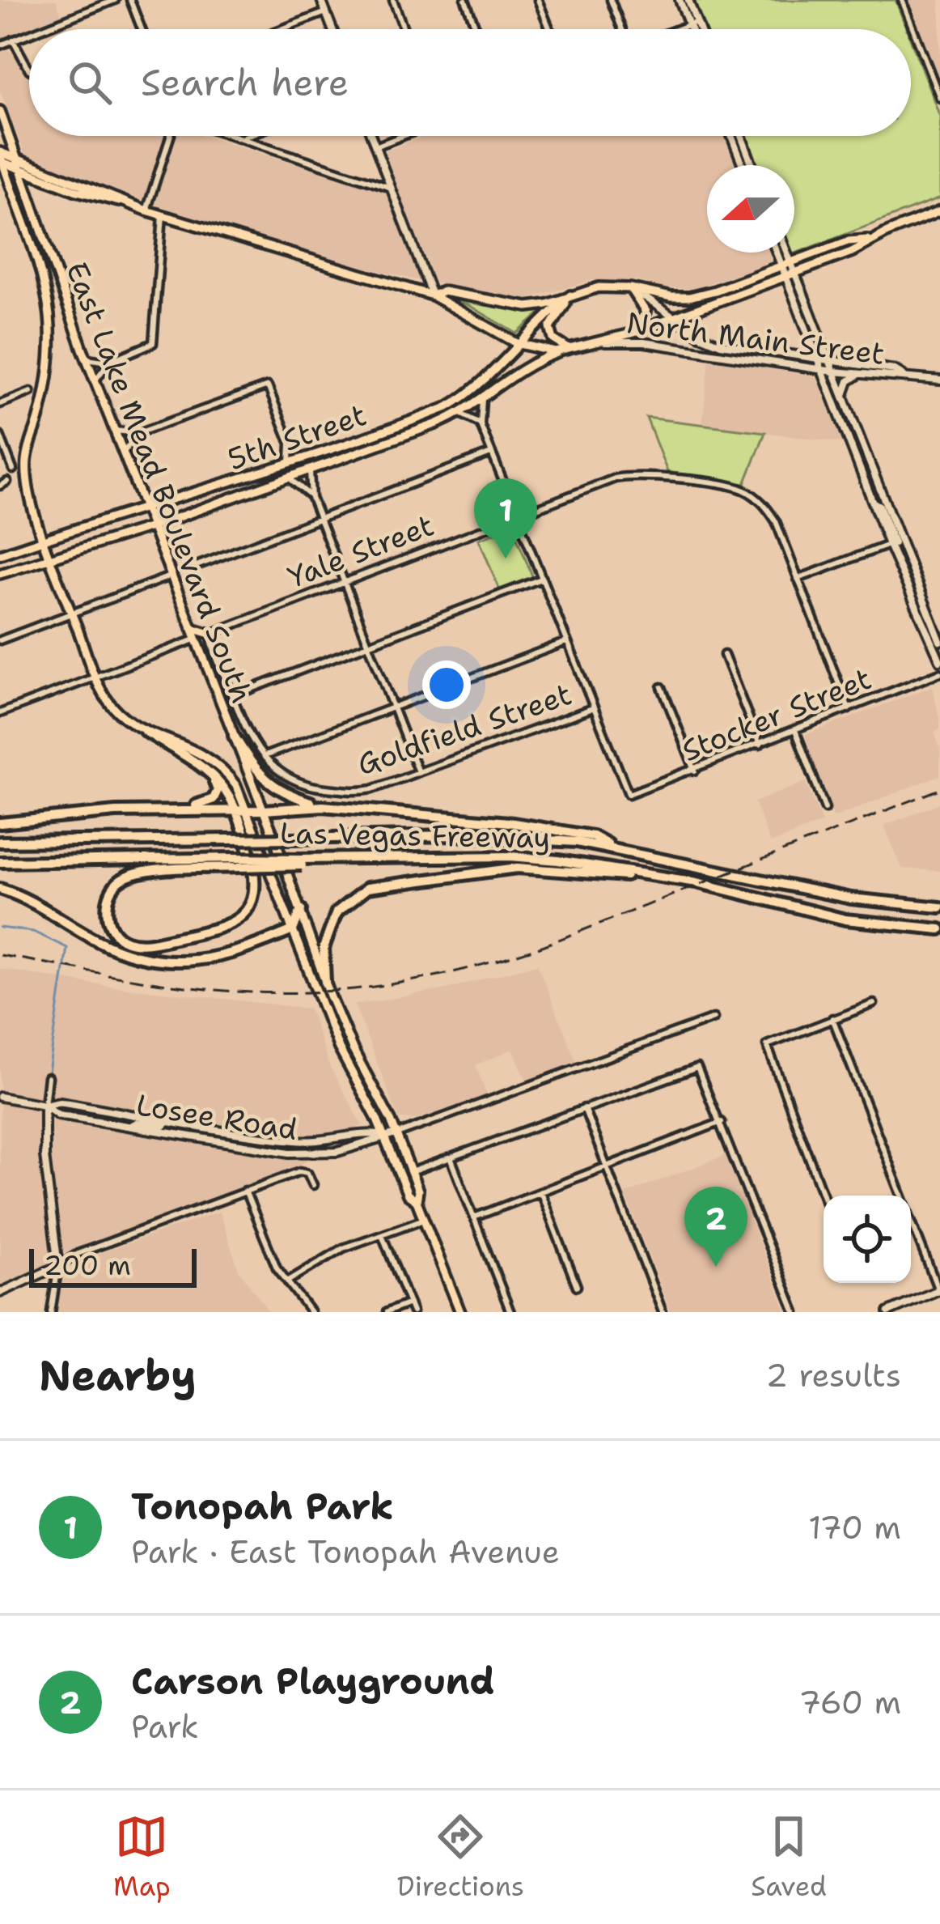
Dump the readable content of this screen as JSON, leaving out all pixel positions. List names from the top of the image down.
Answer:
{
  "streets": {
    "highway": ["Las Vegas Freeway"],
    "main road": [
      "North Main Street",
      "5th Street",
      "East Lake Mead Boulevard South",
      "Losee Road"
    ],
    "street": ["Yale Street", "Stocker Street", "Goldfield Street"]
  },
  "crossings": [
    ["5th Street", "East Lake Mead Boulevard South"],
    ["East Lake Mead Boulevard South", "Losee Road"],
    ["Yale Street", "Goldfield Street"],
    ["Stocker Street", "Goldfield Street"]
  ],
  "scale_bar": "200 m",
  "north": "left",
  "page": {
    "search": "Search here",
    "pins": ["1", "2"],
    "scale": "200 m",
    "heading": ["Nearby", "2 results"],
    "list": [
      {
        "mark": "1",
        "name": "Tonopah Park",
        "note": "Park · East Tonopah Avenue",
        "value": "170 m"
      },
      {
        "mark": "2",
        "name": "Carson Playground",
        "note": "Park",
        "value": "760 m"
      }
    ],
    "nav": ["Map", "Directions", "Saved"]
  }
}
